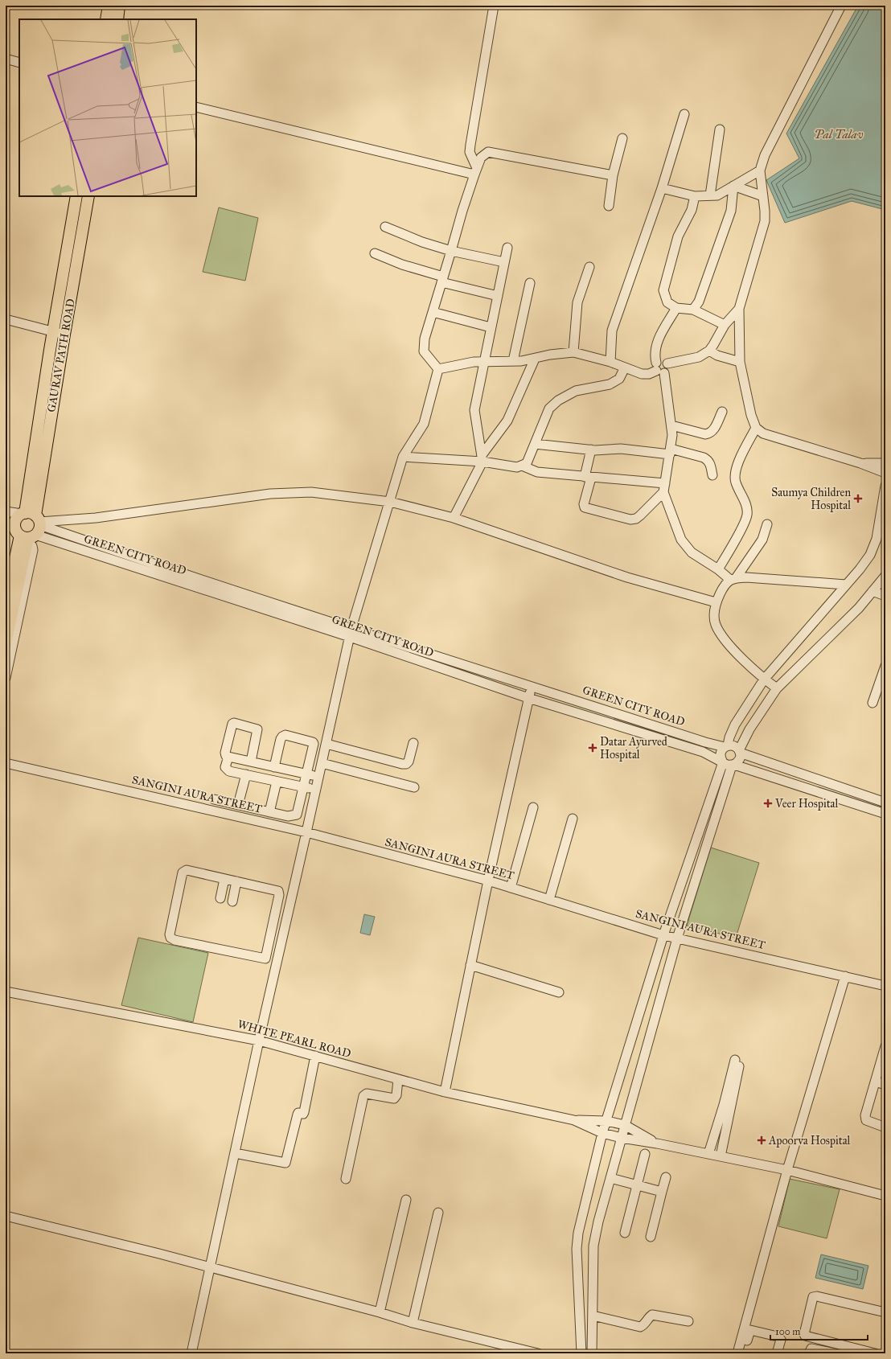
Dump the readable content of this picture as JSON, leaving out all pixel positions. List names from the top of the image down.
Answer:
{
  "streets": {
    "main road": ["GAURAV PATH ROAD"],
    "street": ["GREEN CITY ROAD", "SANGINI AURA STREET", "WHITE PEARL ROAD"]
  },
  "crossings": [
    ["GAURAV PATH ROAD", "GREEN CITY ROAD"]
  ],
  "water": ["Pal Talav"],
  "places": {
    "health": [
      "Saumya Children Hospital",
      "Datar Ayurved Hospital",
      "Veer Hospital",
      "Apoorva Hospital"
    ]
  },
  "scale_bar": "100 m"
}
